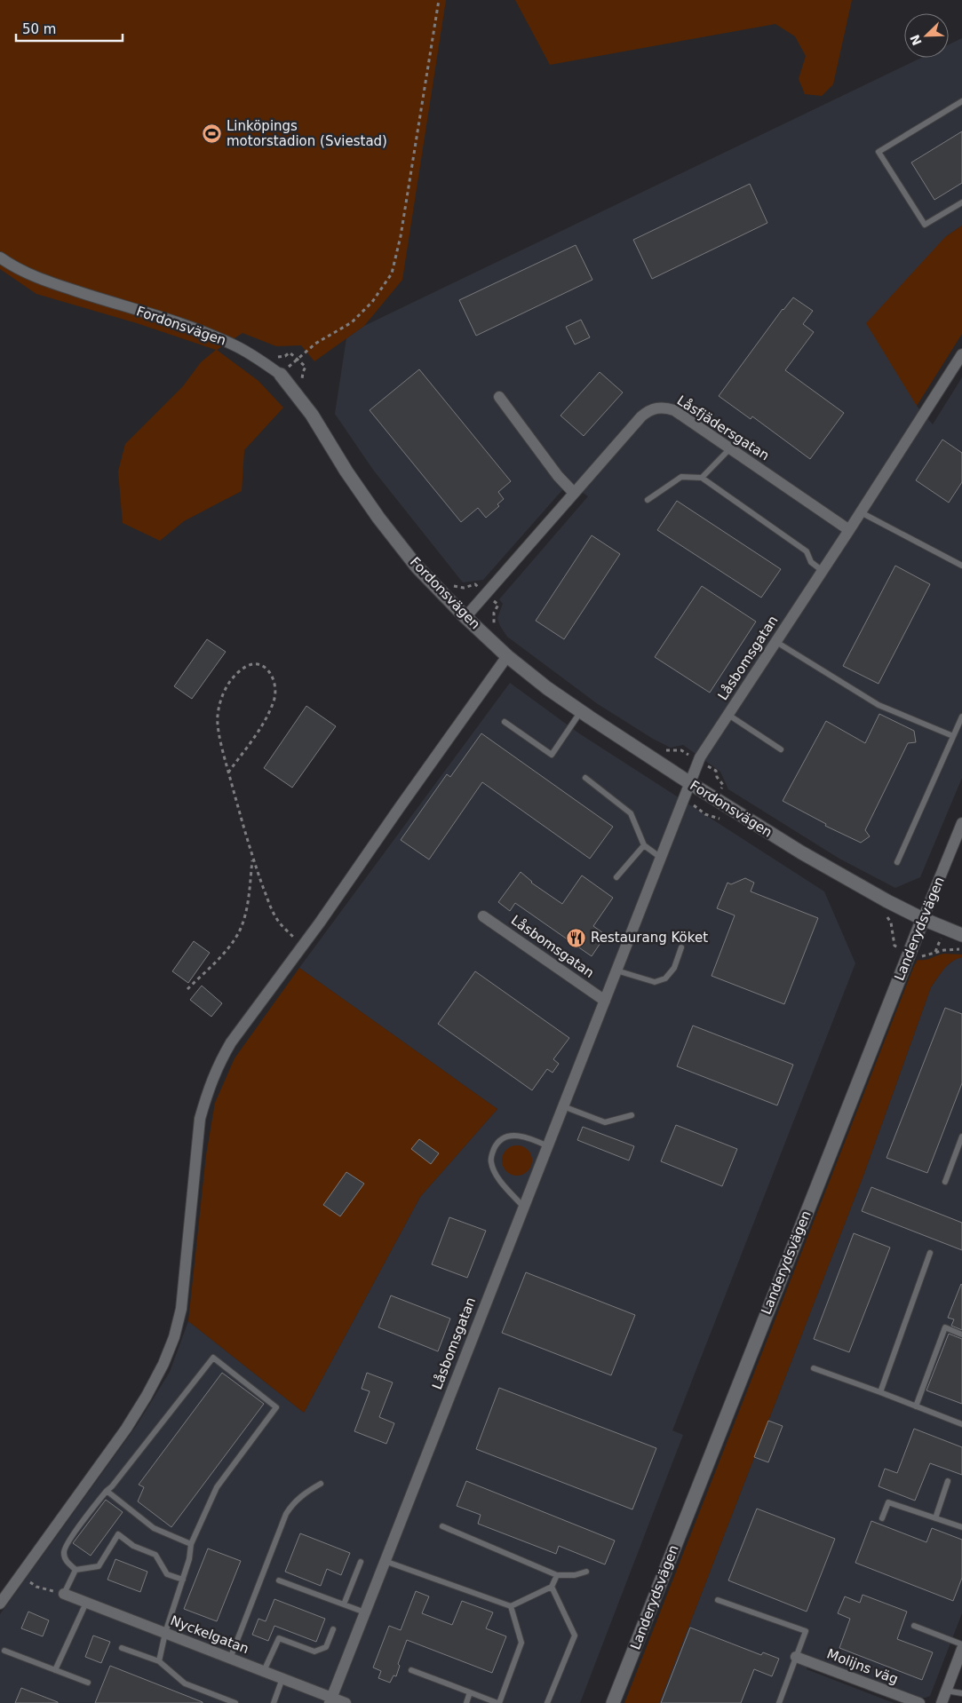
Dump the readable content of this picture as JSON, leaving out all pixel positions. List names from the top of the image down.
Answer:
{
  "streets": {
    "street": [
      "Fordonsvägen",
      "Låsfjädersgatan",
      "Låsbomsgatan",
      "Landerydsvägen",
      "Nyckelgatan",
      "Molijns väg"
    ]
  },
  "crossings": [
    ["Fordonsvägen", "Låsfjädersgatan"],
    ["Fordonsvägen", "Låsbomsgatan"],
    ["Fordonsvägen", "Landerydsvägen"],
    ["Låsfjädersgatan", "Låsbomsgatan"],
    ["Låsbomsgatan", "Nyckelgatan"]
  ],
  "places": {
    "sports": ["Linköpings motorstadion (Sviestad)"],
    "restaurant": ["Restaurang Köket"]
  },
  "scale_bar": "50 m",
  "north": "bottom left"
}
